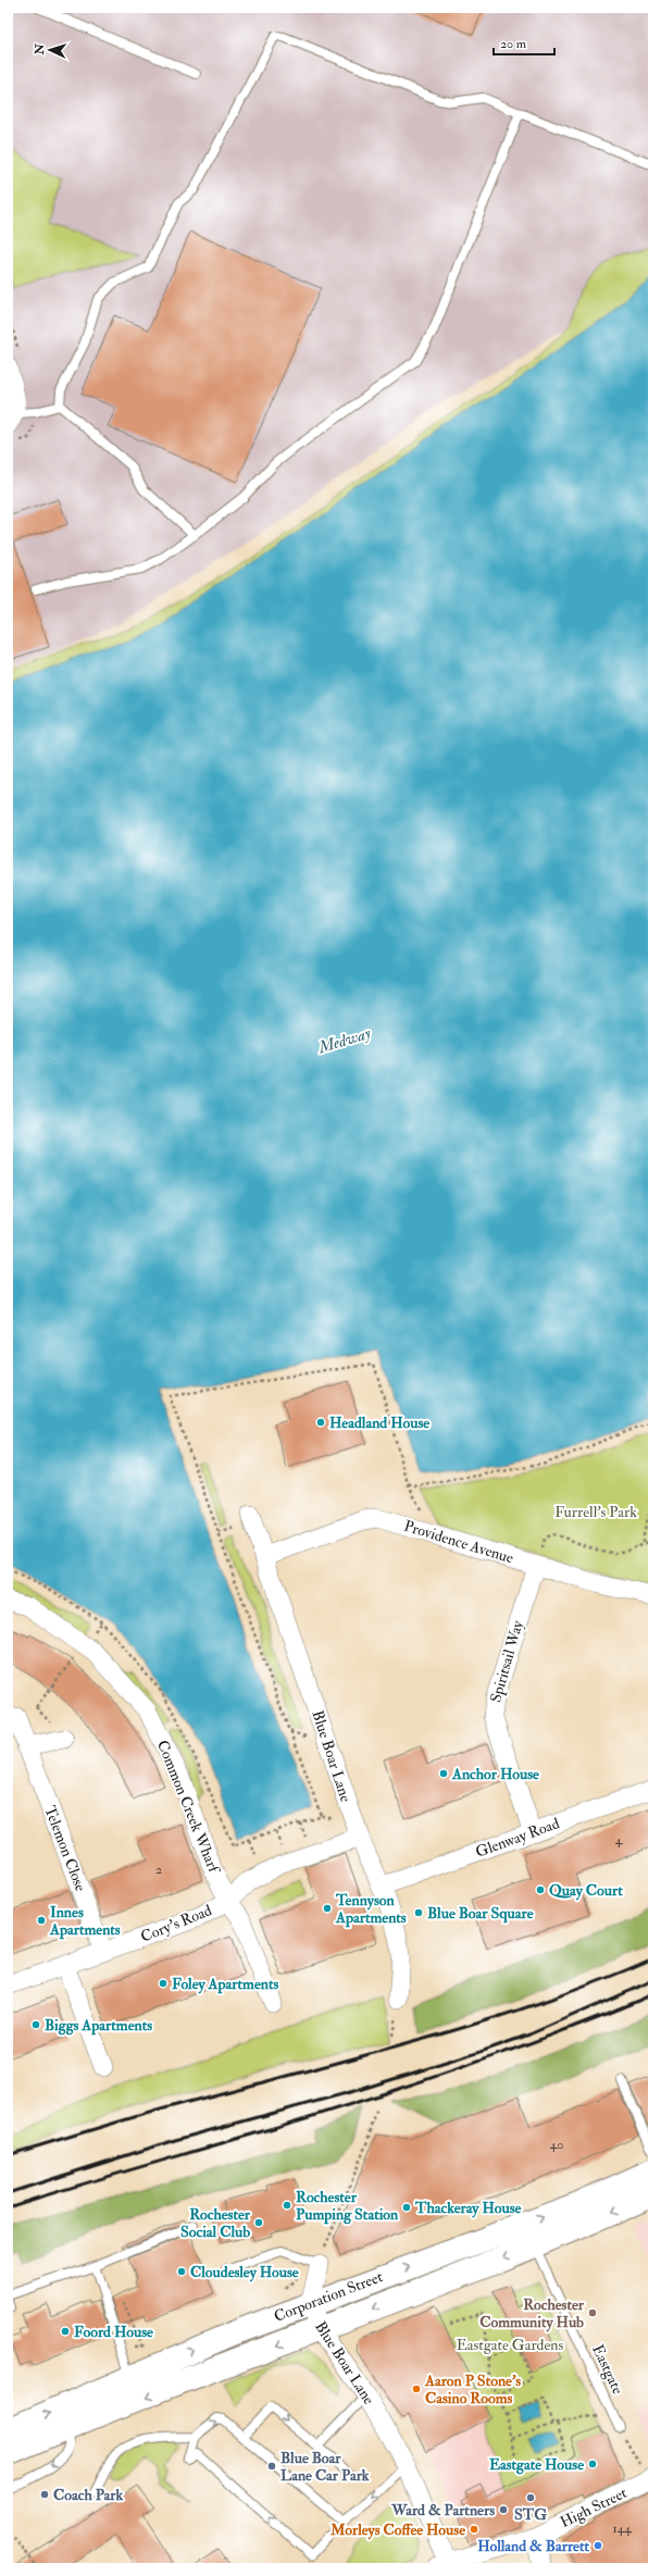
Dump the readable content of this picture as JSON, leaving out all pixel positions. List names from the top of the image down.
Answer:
{
  "streets": {
    "main road": ["Corporation Street"],
    "street": [
      "Providence Avenue",
      "Spiritsail Way",
      "Blue Boar Lane",
      "Common Creek Wharf",
      "Glenway Road",
      "Telemon Close",
      "Cory's Road",
      "High Street"
    ],
    "lane": ["Eastgate"]
  },
  "crossings": [
    ["Providence Avenue", "Spiritsail Way"],
    ["Providence Avenue", "Blue Boar Lane"],
    ["Spiritsail Way", "Glenway Road"],
    ["Blue Boar Lane", "Glenway Road"],
    ["Blue Boar Lane", "Cory's Road"],
    ["Blue Boar Lane", "Corporation Street"],
    ["Blue Boar Lane", "High Street"],
    ["Common Creek Wharf", "Cory's Road"],
    ["Telemon Close", "Cory's Road"],
    ["Corporation Street", "Eastgate"]
  ],
  "water": ["Medway"],
  "parks": ["Furrell's Park", "Eastgate Gardens"],
  "places": [
    "Headland House",
    "Anchor House",
    "Quay Court",
    "Tennyson Apartments",
    "Blue Boar Square",
    "Innes Apartments",
    "Foley Apartments",
    "Biggs Apartments",
    "Rochester Pumping Station",
    "Thackeray House",
    "Rochester Social Club",
    "Cloudesley House",
    "Rochester Community Hub",
    "Foord House",
    "Aaron P Stone's Casino Rooms",
    "Eastgate House",
    "Blue Boar Lane Car Park",
    "Coach Park",
    "STG",
    "Ward & Partners",
    "Morleys Coffee House",
    "Holland & Barrett"
  ],
  "house_numbers": [
    "4",
    "2",
    "40",
    "144"
  ],
  "scale_bar": "20 m",
  "north": "left"
}
